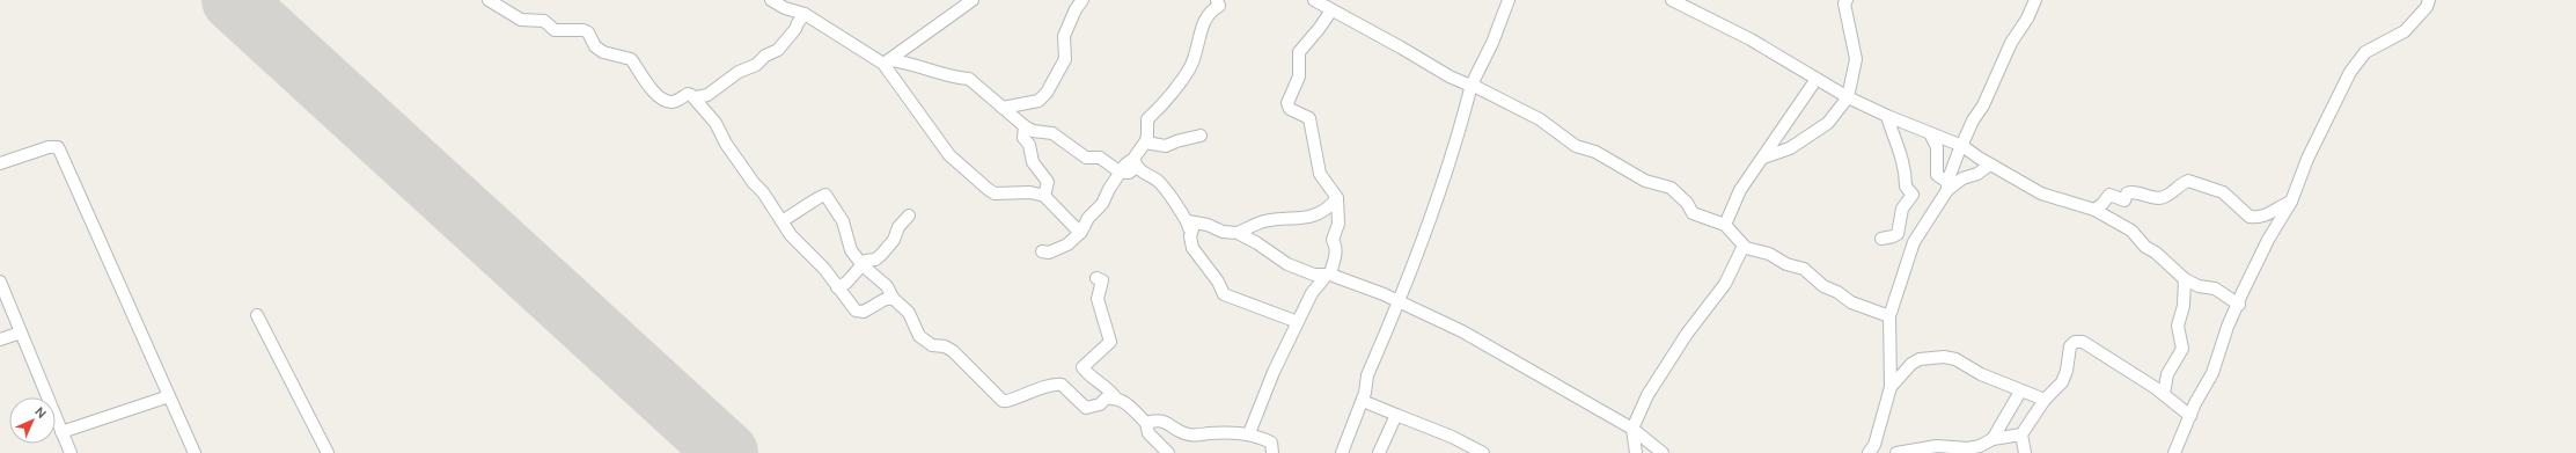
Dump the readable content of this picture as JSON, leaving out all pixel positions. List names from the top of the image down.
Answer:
{
  "north": "top right"
}
